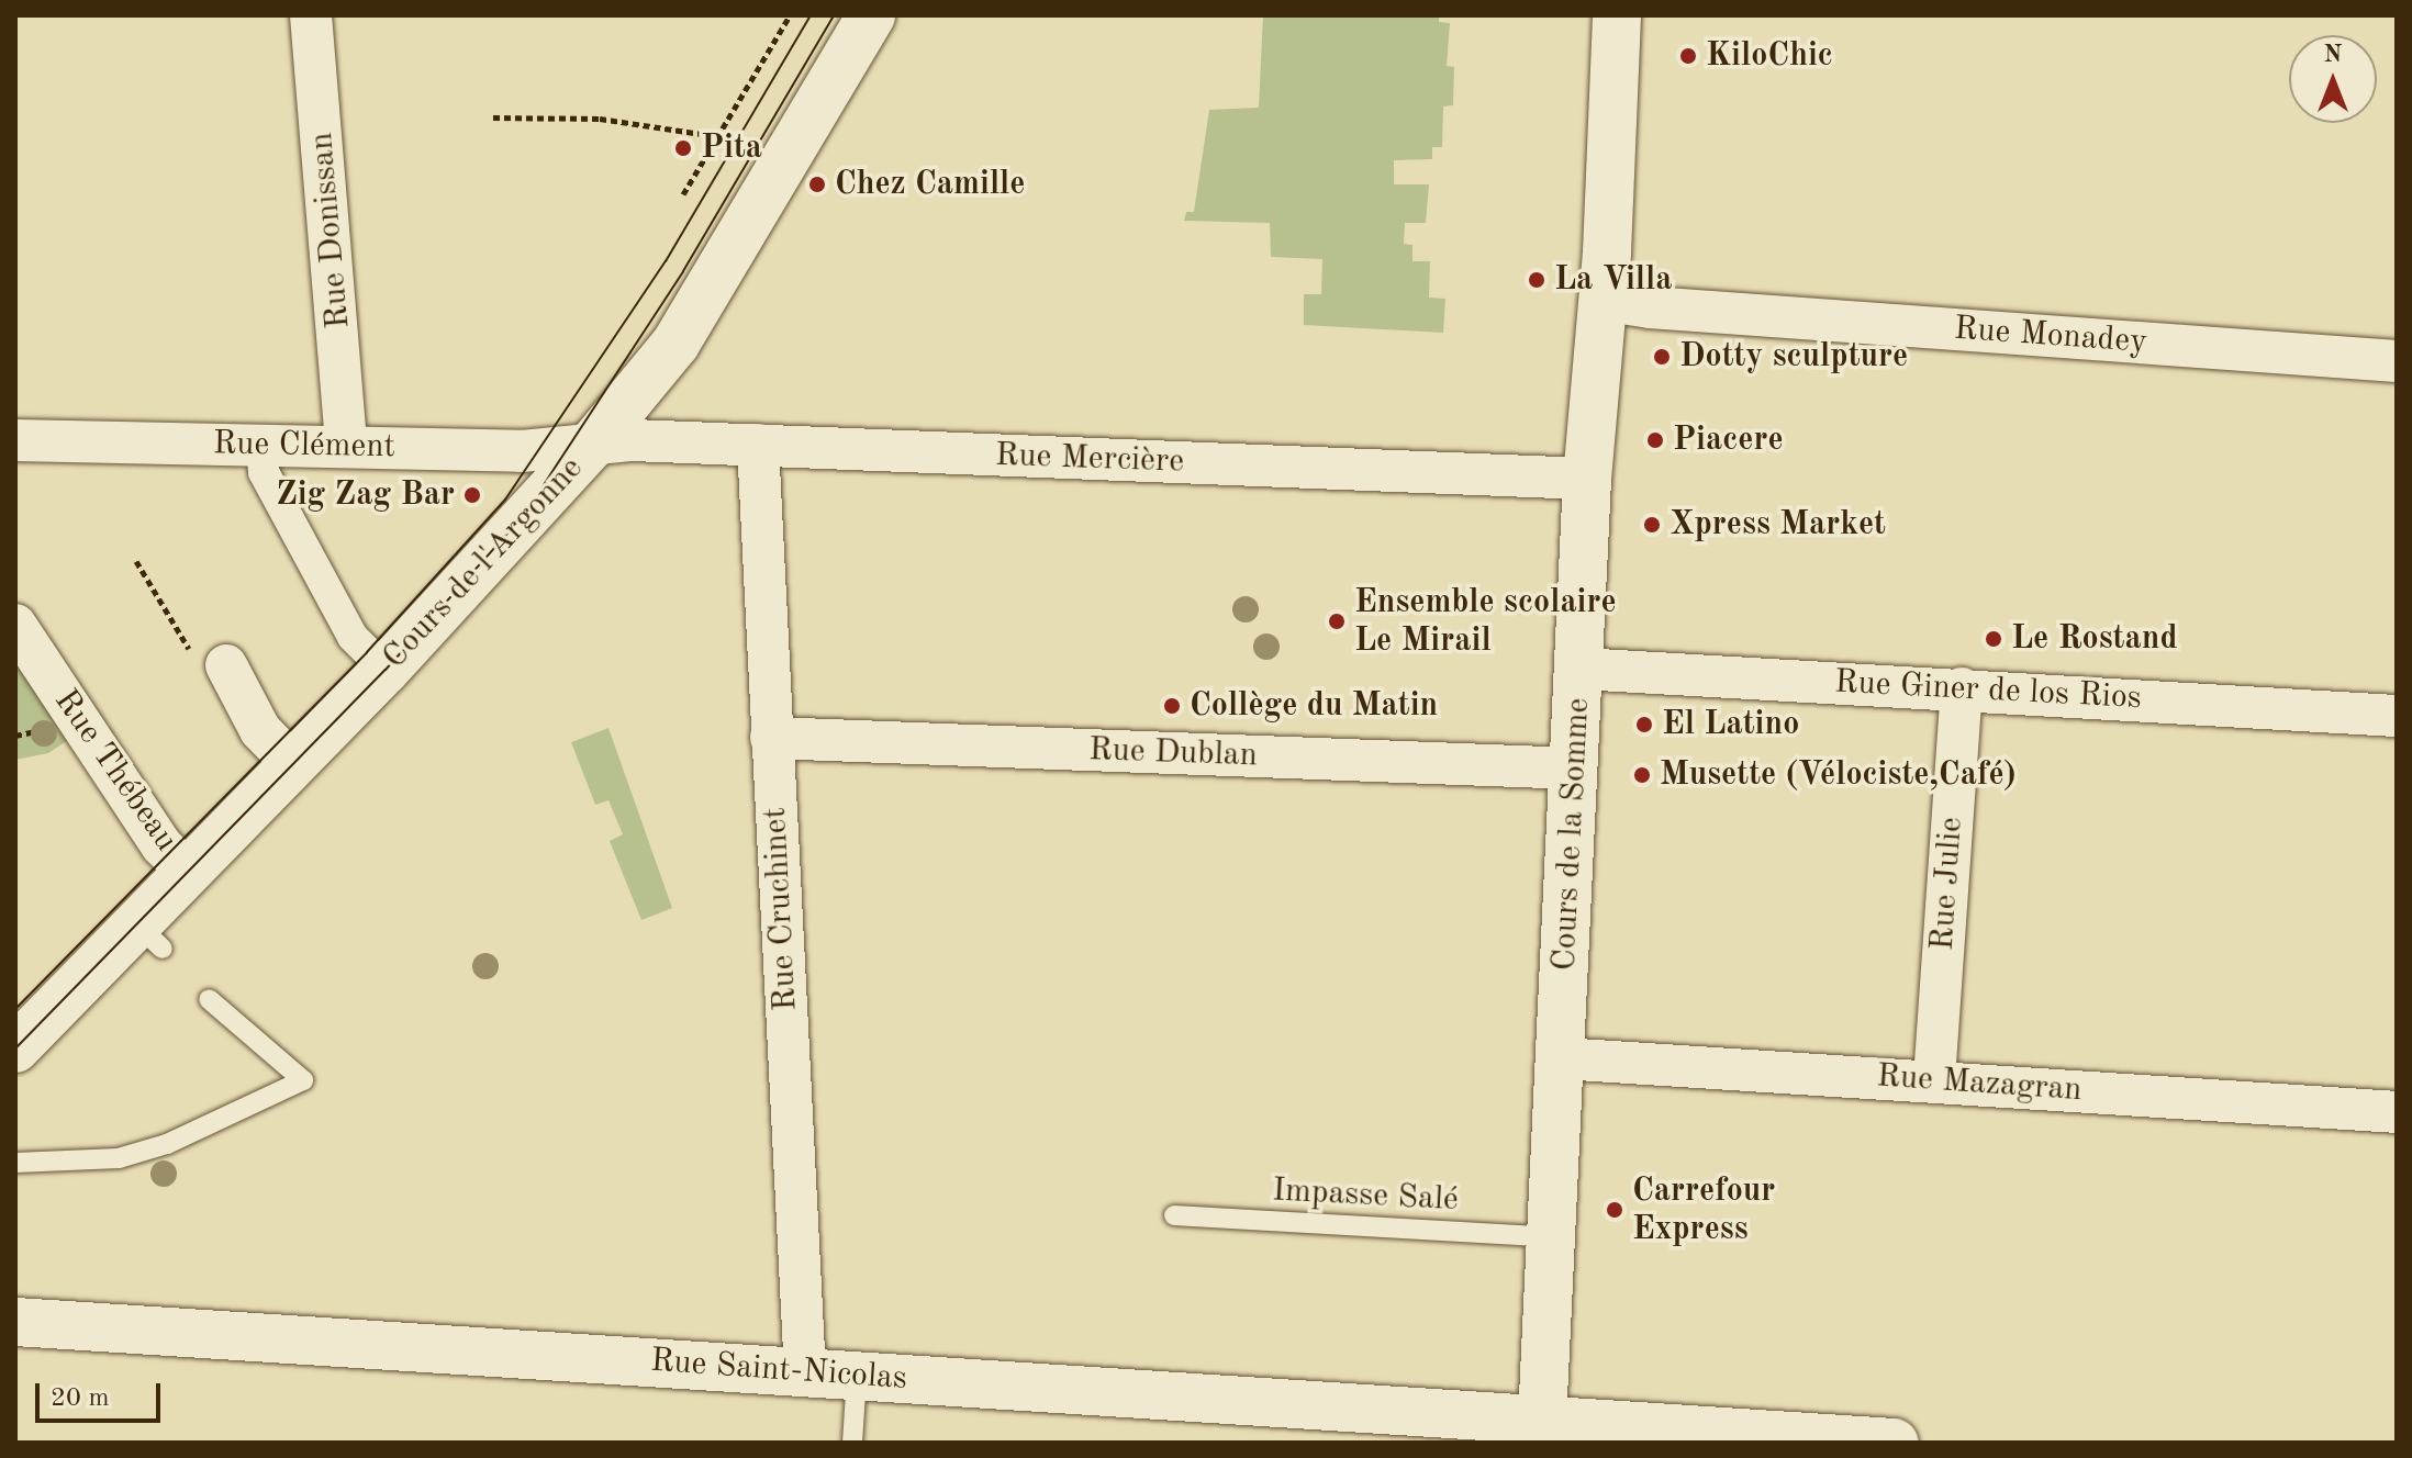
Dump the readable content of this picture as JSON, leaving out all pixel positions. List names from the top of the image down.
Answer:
{
  "streets": {
    "street": [
      "Rue Donissan",
      "Rue Monadey",
      "Rue Clément",
      "Rue Mercière",
      "Cours de l'Argonne",
      "Rue Giner de los Rios",
      "Rue Dublan",
      "Rue Thébeau",
      "Cours de la Somme",
      "Rue Julie",
      "Rue Cruchinet",
      "Rue Mazagran",
      "Rue Saint-Nicolas"
    ],
    "lane": ["Impasse Salé"]
  },
  "crossings": [
    ["Rue Donissan", "Rue Clément"],
    ["Rue Monadey", "Cours de la Somme"],
    ["Rue Clément", "Rue Mercière"],
    ["Rue Clément", "Cours de l'Argonne"],
    ["Rue Mercière", "Cours de l'Argonne"],
    ["Rue Mercière", "Cours de la Somme"],
    ["Rue Mercière", "Rue Cruchinet"],
    ["Cours de l'Argonne", "Rue Thébeau"],
    ["Rue Giner de los Rios", "Cours de la Somme"],
    ["Rue Giner de los Rios", "Rue Julie"],
    ["Rue Dublan", "Cours de la Somme"],
    ["Rue Dublan", "Rue Cruchinet"],
    ["Cours de la Somme", "Rue Mazagran"],
    ["Cours de la Somme", "Impasse Salé"],
    ["Cours de la Somme", "Rue Saint-Nicolas"],
    ["Rue Julie", "Rue Mazagran"],
    ["Rue Cruchinet", "Rue Saint-Nicolas"]
  ],
  "places": [
    "KiloChic",
    "Pita",
    "Chez Camille",
    "La Villa",
    "Dotty sculpture",
    "Piacere",
    "Zig Zag Bar",
    "Xpress Market",
    "Ensemble scolaire Le Mirail",
    "Le Rostand",
    "Collège du Matin",
    "El Latino",
    "Musette (Vélociste,Café)",
    "Carrefour Express"
  ],
  "scale_bar": "20 m",
  "north": "top"
}
